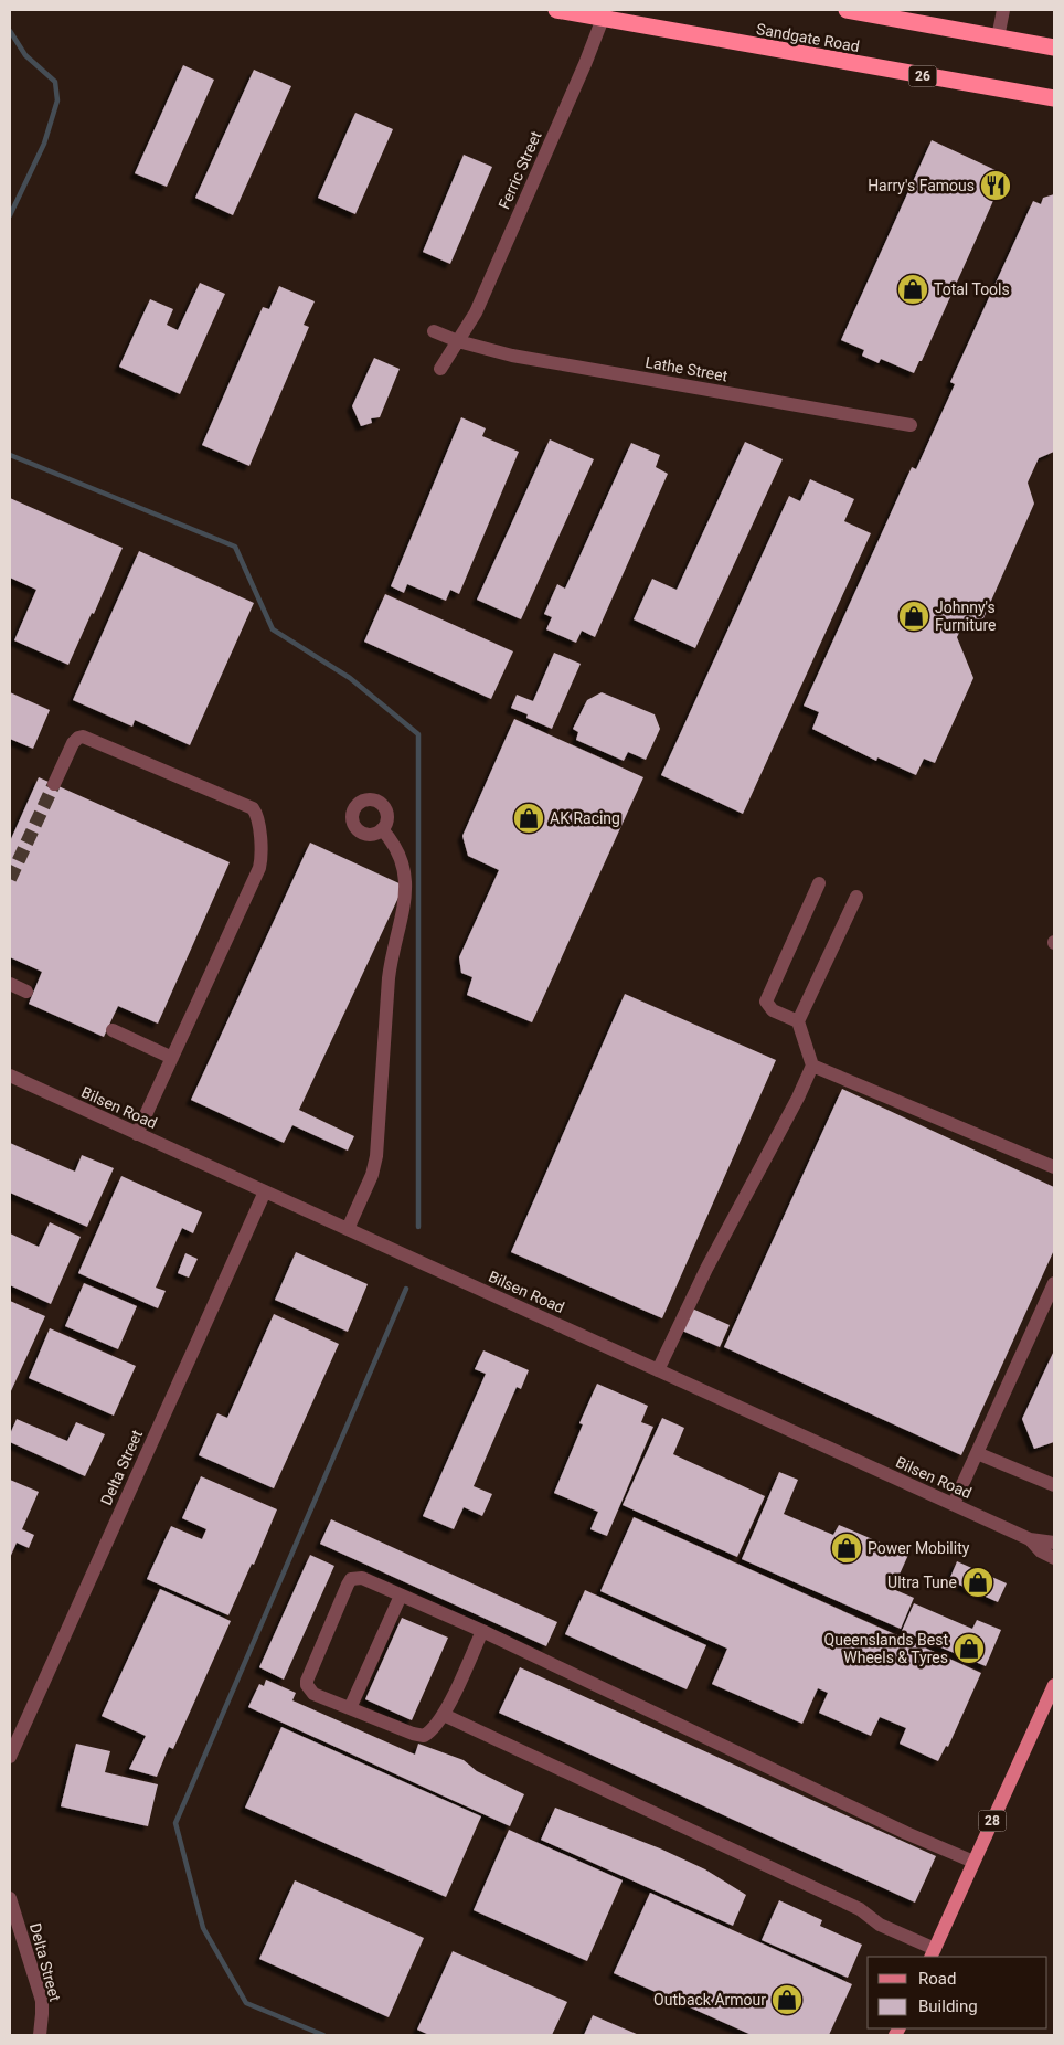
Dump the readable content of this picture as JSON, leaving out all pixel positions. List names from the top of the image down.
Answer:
{
  "streets": {
    "highway": ["Sandgate Road", "26"],
    "main road": ["28"],
    "street": [
      "Ferric Street",
      "Lathe Street",
      "Bilsen Road",
      "Delta Street"
    ]
  },
  "crossings": [
    ["Sandgate Road", "Ferric Street"],
    ["Ferric Street", "Lathe Street"],
    ["Bilsen Road", "Delta Street"]
  ],
  "places": {
    "restaurant": ["Harry's Famous"],
    "shop": [
      "Total Tools",
      "Johnny's Furniture",
      "AK Racing",
      "Power Mobility",
      "Ultra Tune",
      "Queenslands Best Wheels & Tyres",
      "Outback Armour"
    ]
  },
  "legend": ["Road", "Building"]
}
